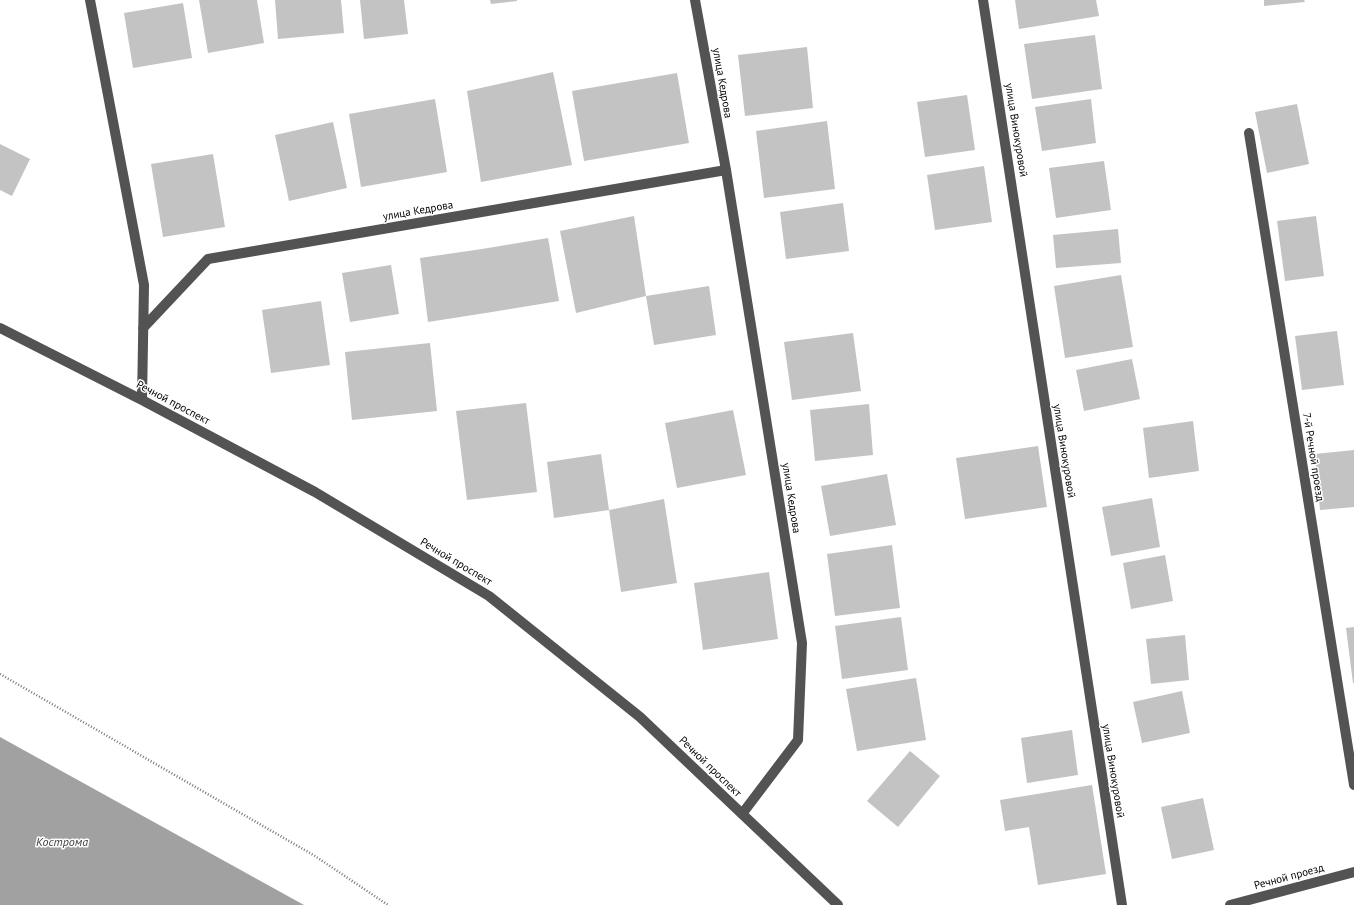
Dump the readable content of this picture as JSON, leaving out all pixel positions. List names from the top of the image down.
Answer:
{
  "streets": {
    "street": [
      "улица Кедрова",
      "улица Винокуровой",
      "Речной проспект",
      "7-й Речной проезд",
      "Речной проезд"
    ]
  },
  "crossings": [
    ["улица Кедрова", "Речной проспект"]
  ],
  "water": ["Кострома"]
}
